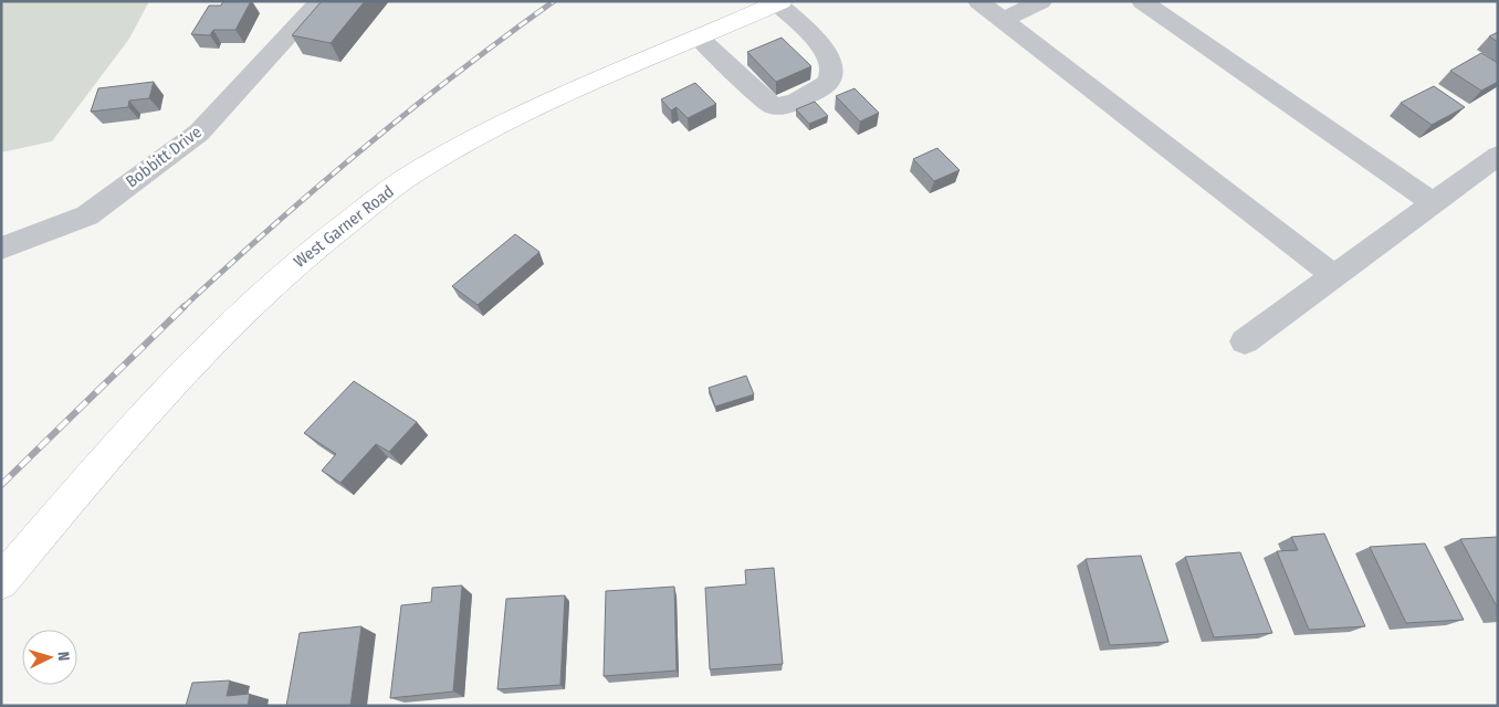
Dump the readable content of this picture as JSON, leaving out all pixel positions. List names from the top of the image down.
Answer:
{
  "streets": {
    "main road": ["West Garner Road"],
    "street": ["Bobbitt Drive"]
  },
  "north": "right"
}
